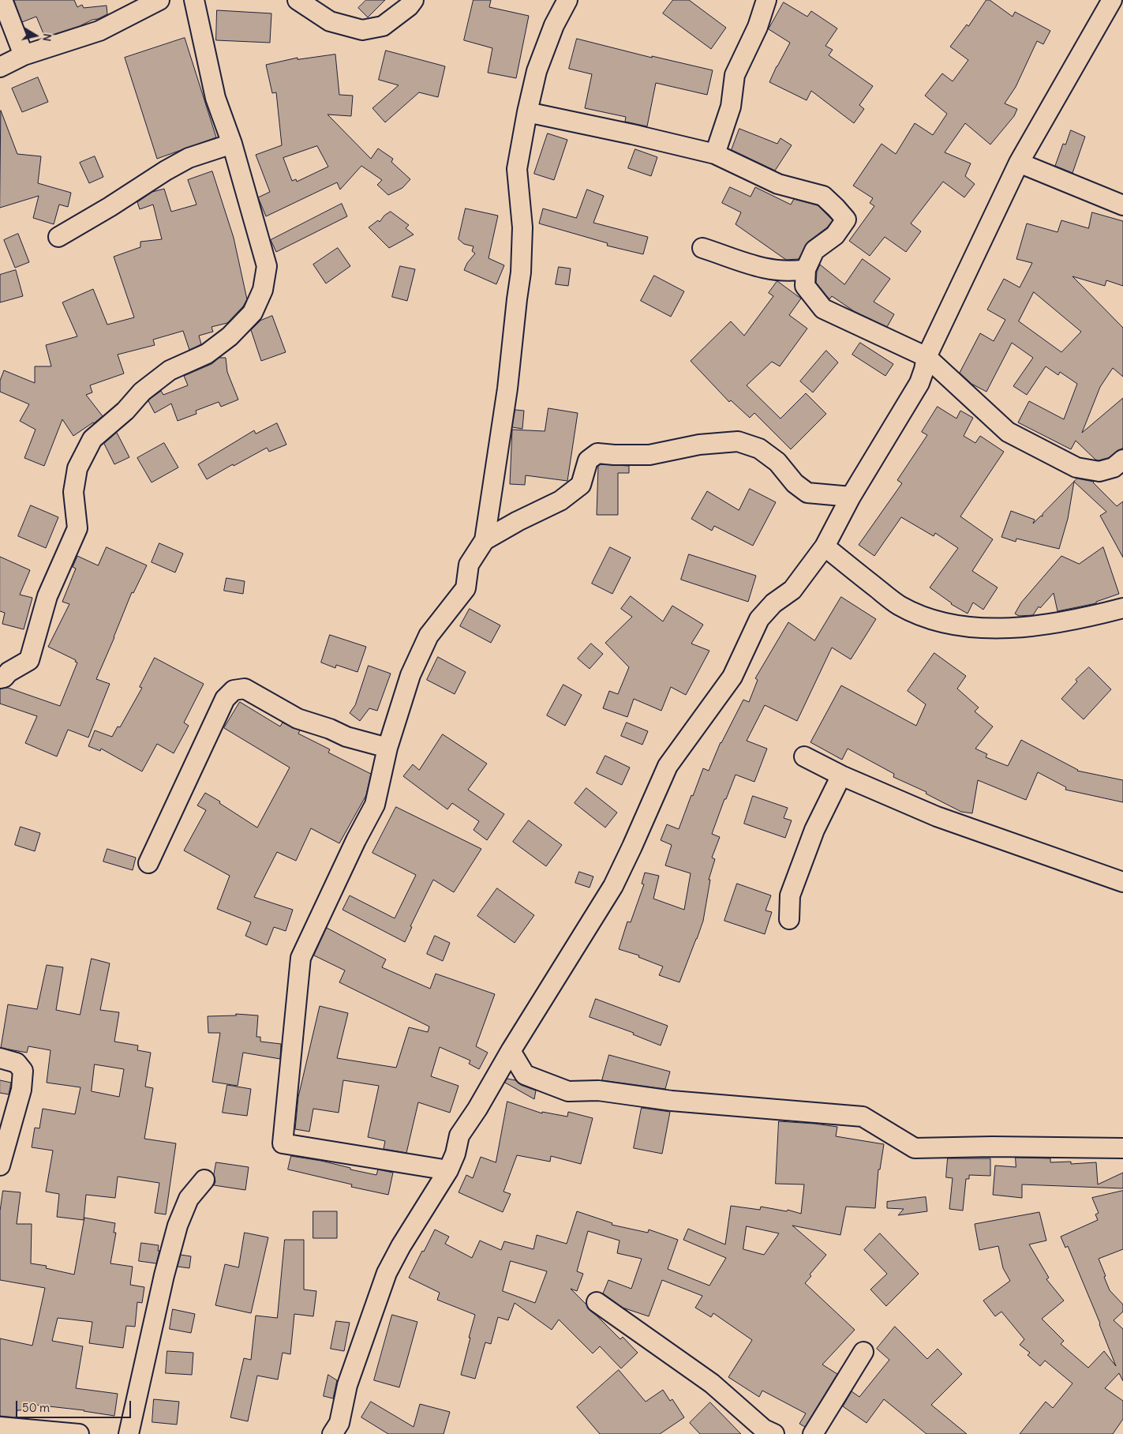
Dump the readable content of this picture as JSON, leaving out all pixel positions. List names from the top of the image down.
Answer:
{
  "scale_bar": "50 m",
  "north": "right"
}
